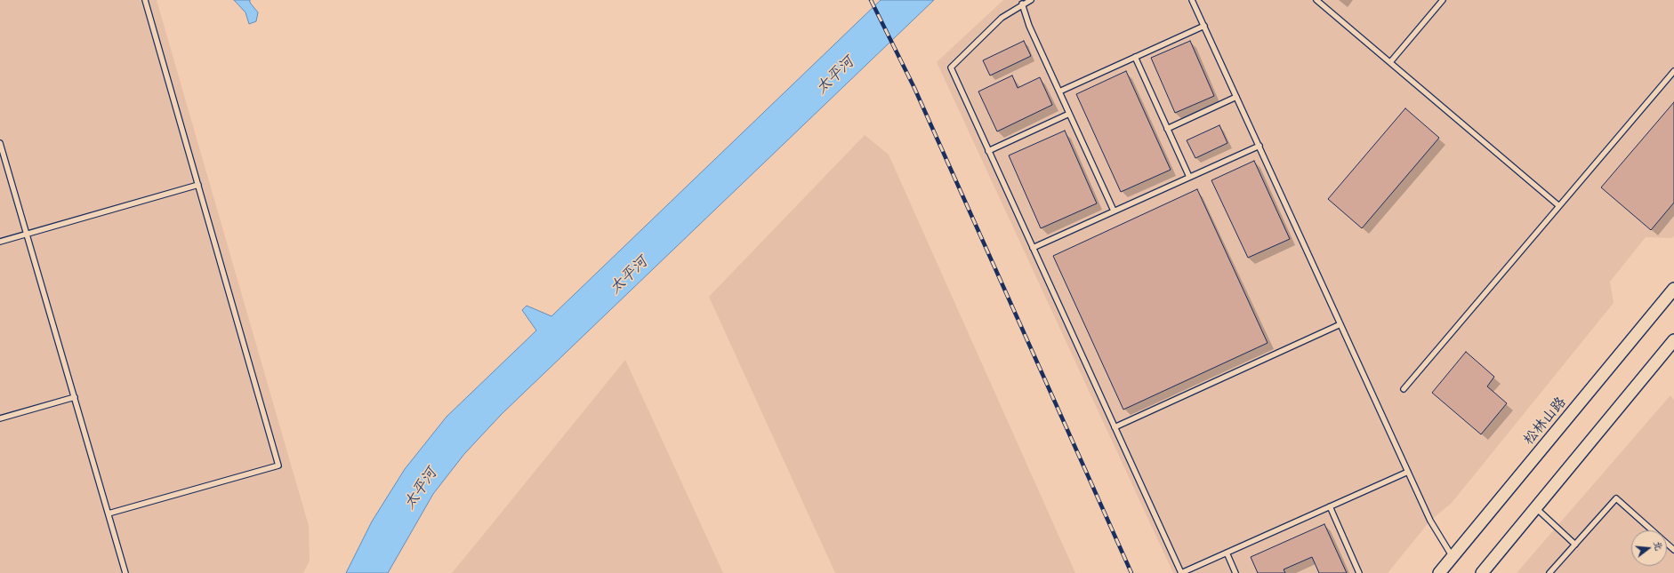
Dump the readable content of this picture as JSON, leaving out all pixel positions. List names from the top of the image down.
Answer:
{
  "streets": {
    "street": ["松林山路"]
  },
  "water": ["太平河"],
  "north": "right"
}
